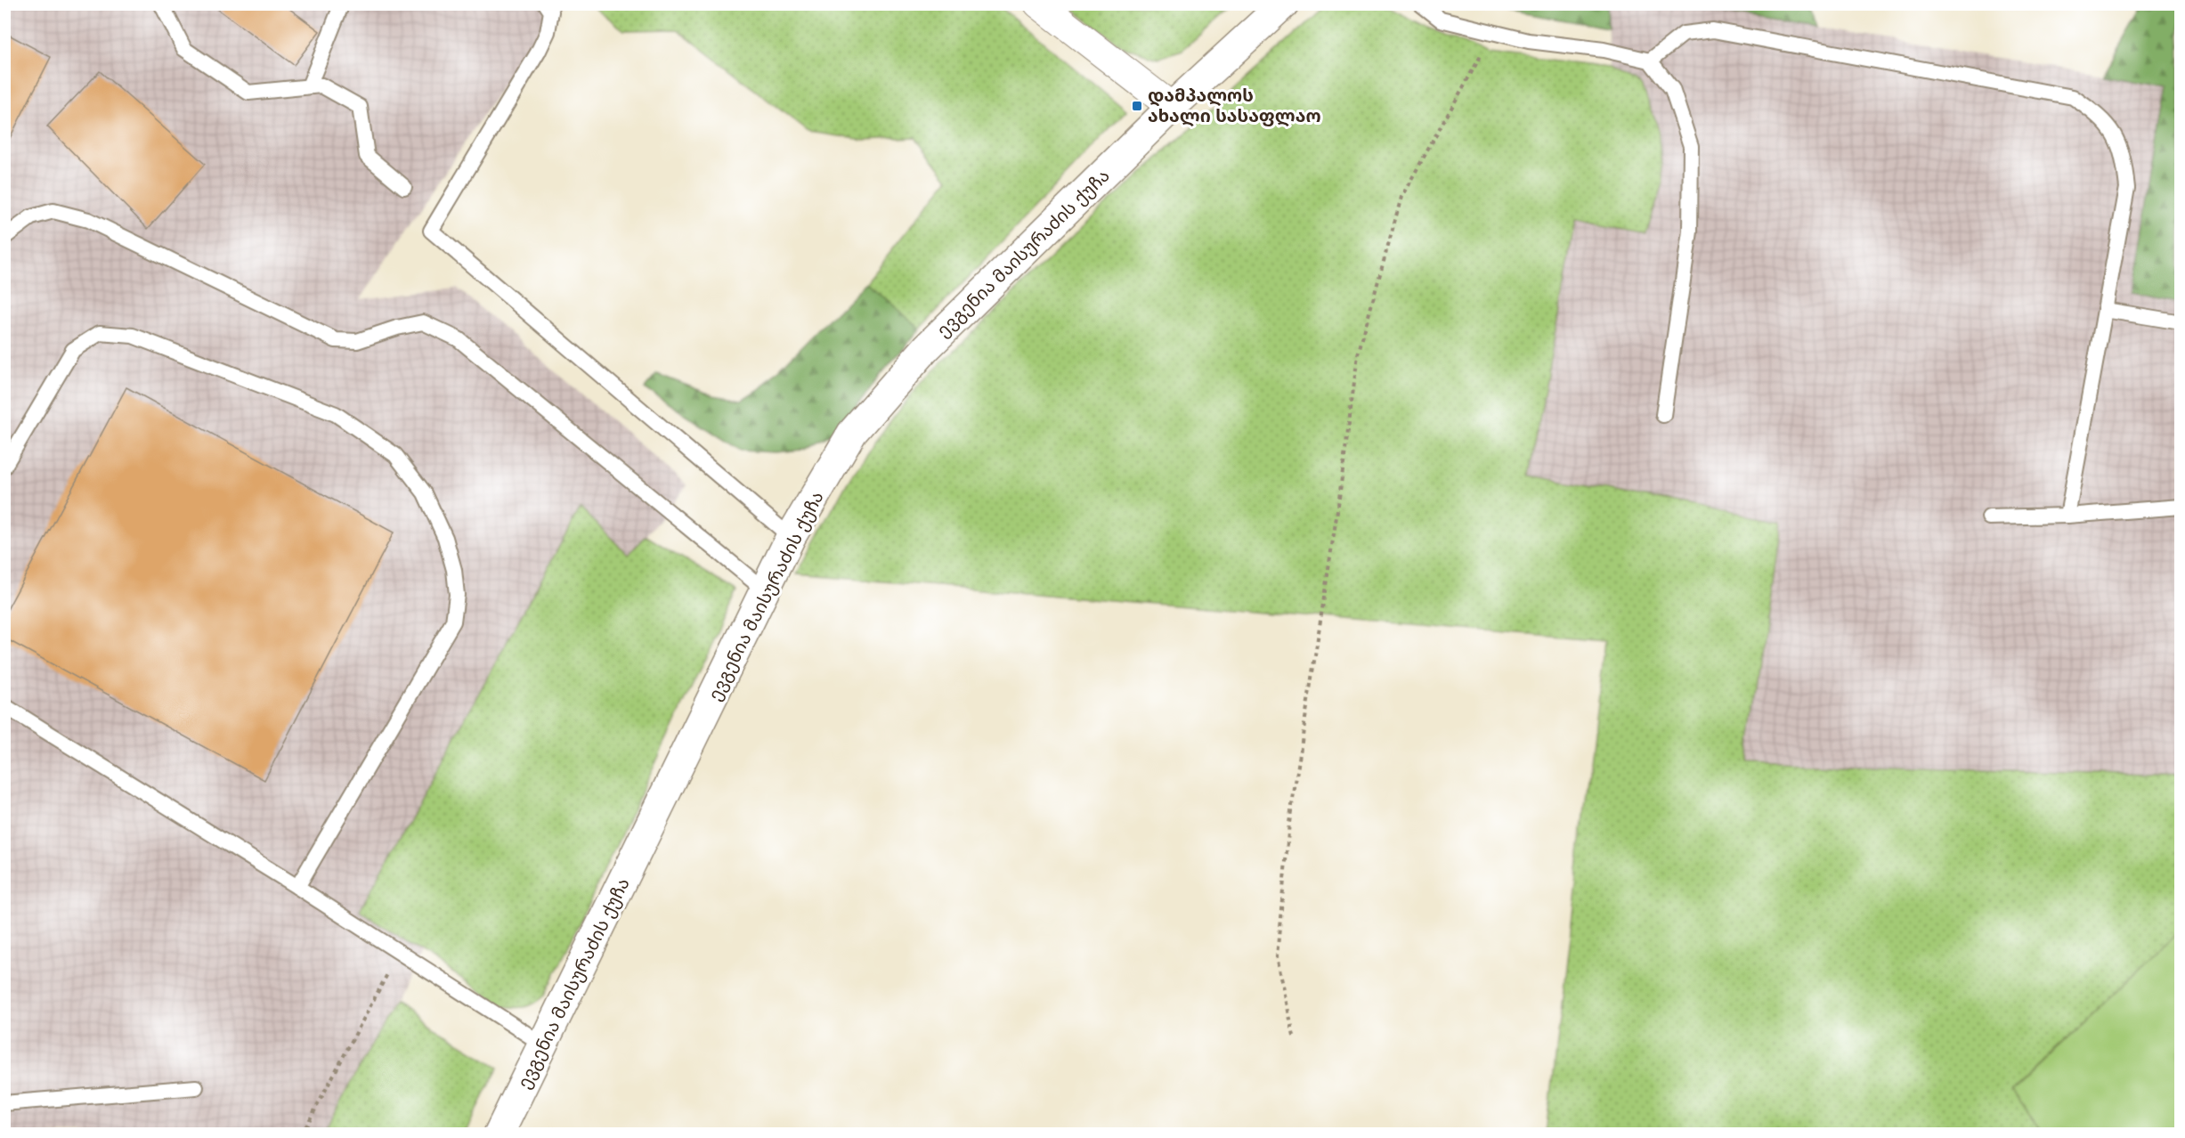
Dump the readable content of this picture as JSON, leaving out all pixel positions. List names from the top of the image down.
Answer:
{
  "streets": {
    "street": ["ევგენია მაისურაძის ქუჩა"]
  },
  "places": {
    "transit": ["დამპალოს ახალი სასაფლაო"]
  }
}
